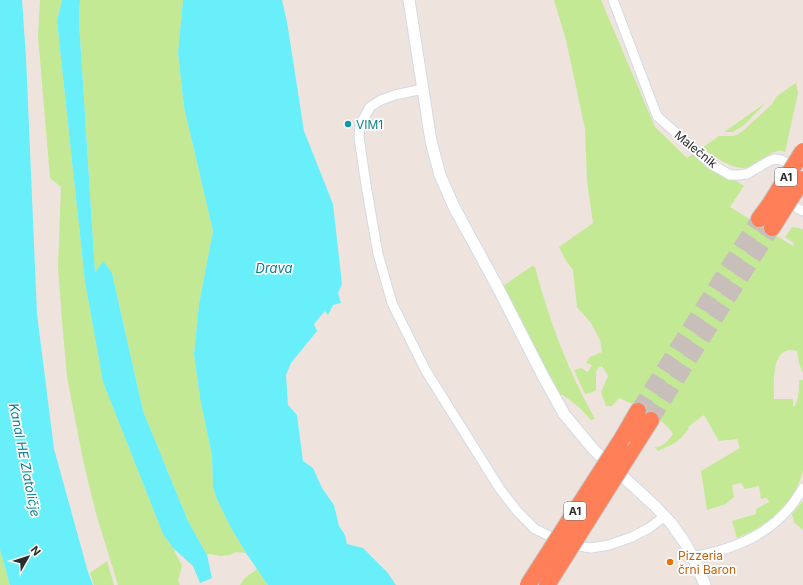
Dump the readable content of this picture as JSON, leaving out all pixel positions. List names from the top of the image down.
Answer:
{
  "streets": {
    "highway": ["A1"],
    "street": ["Malečnik"]
  },
  "water": ["Drava", "Kanal HE Zlatoličje"],
  "places": ["VIM1", "Pizzeria črni Baron"],
  "north": "top right"
}
